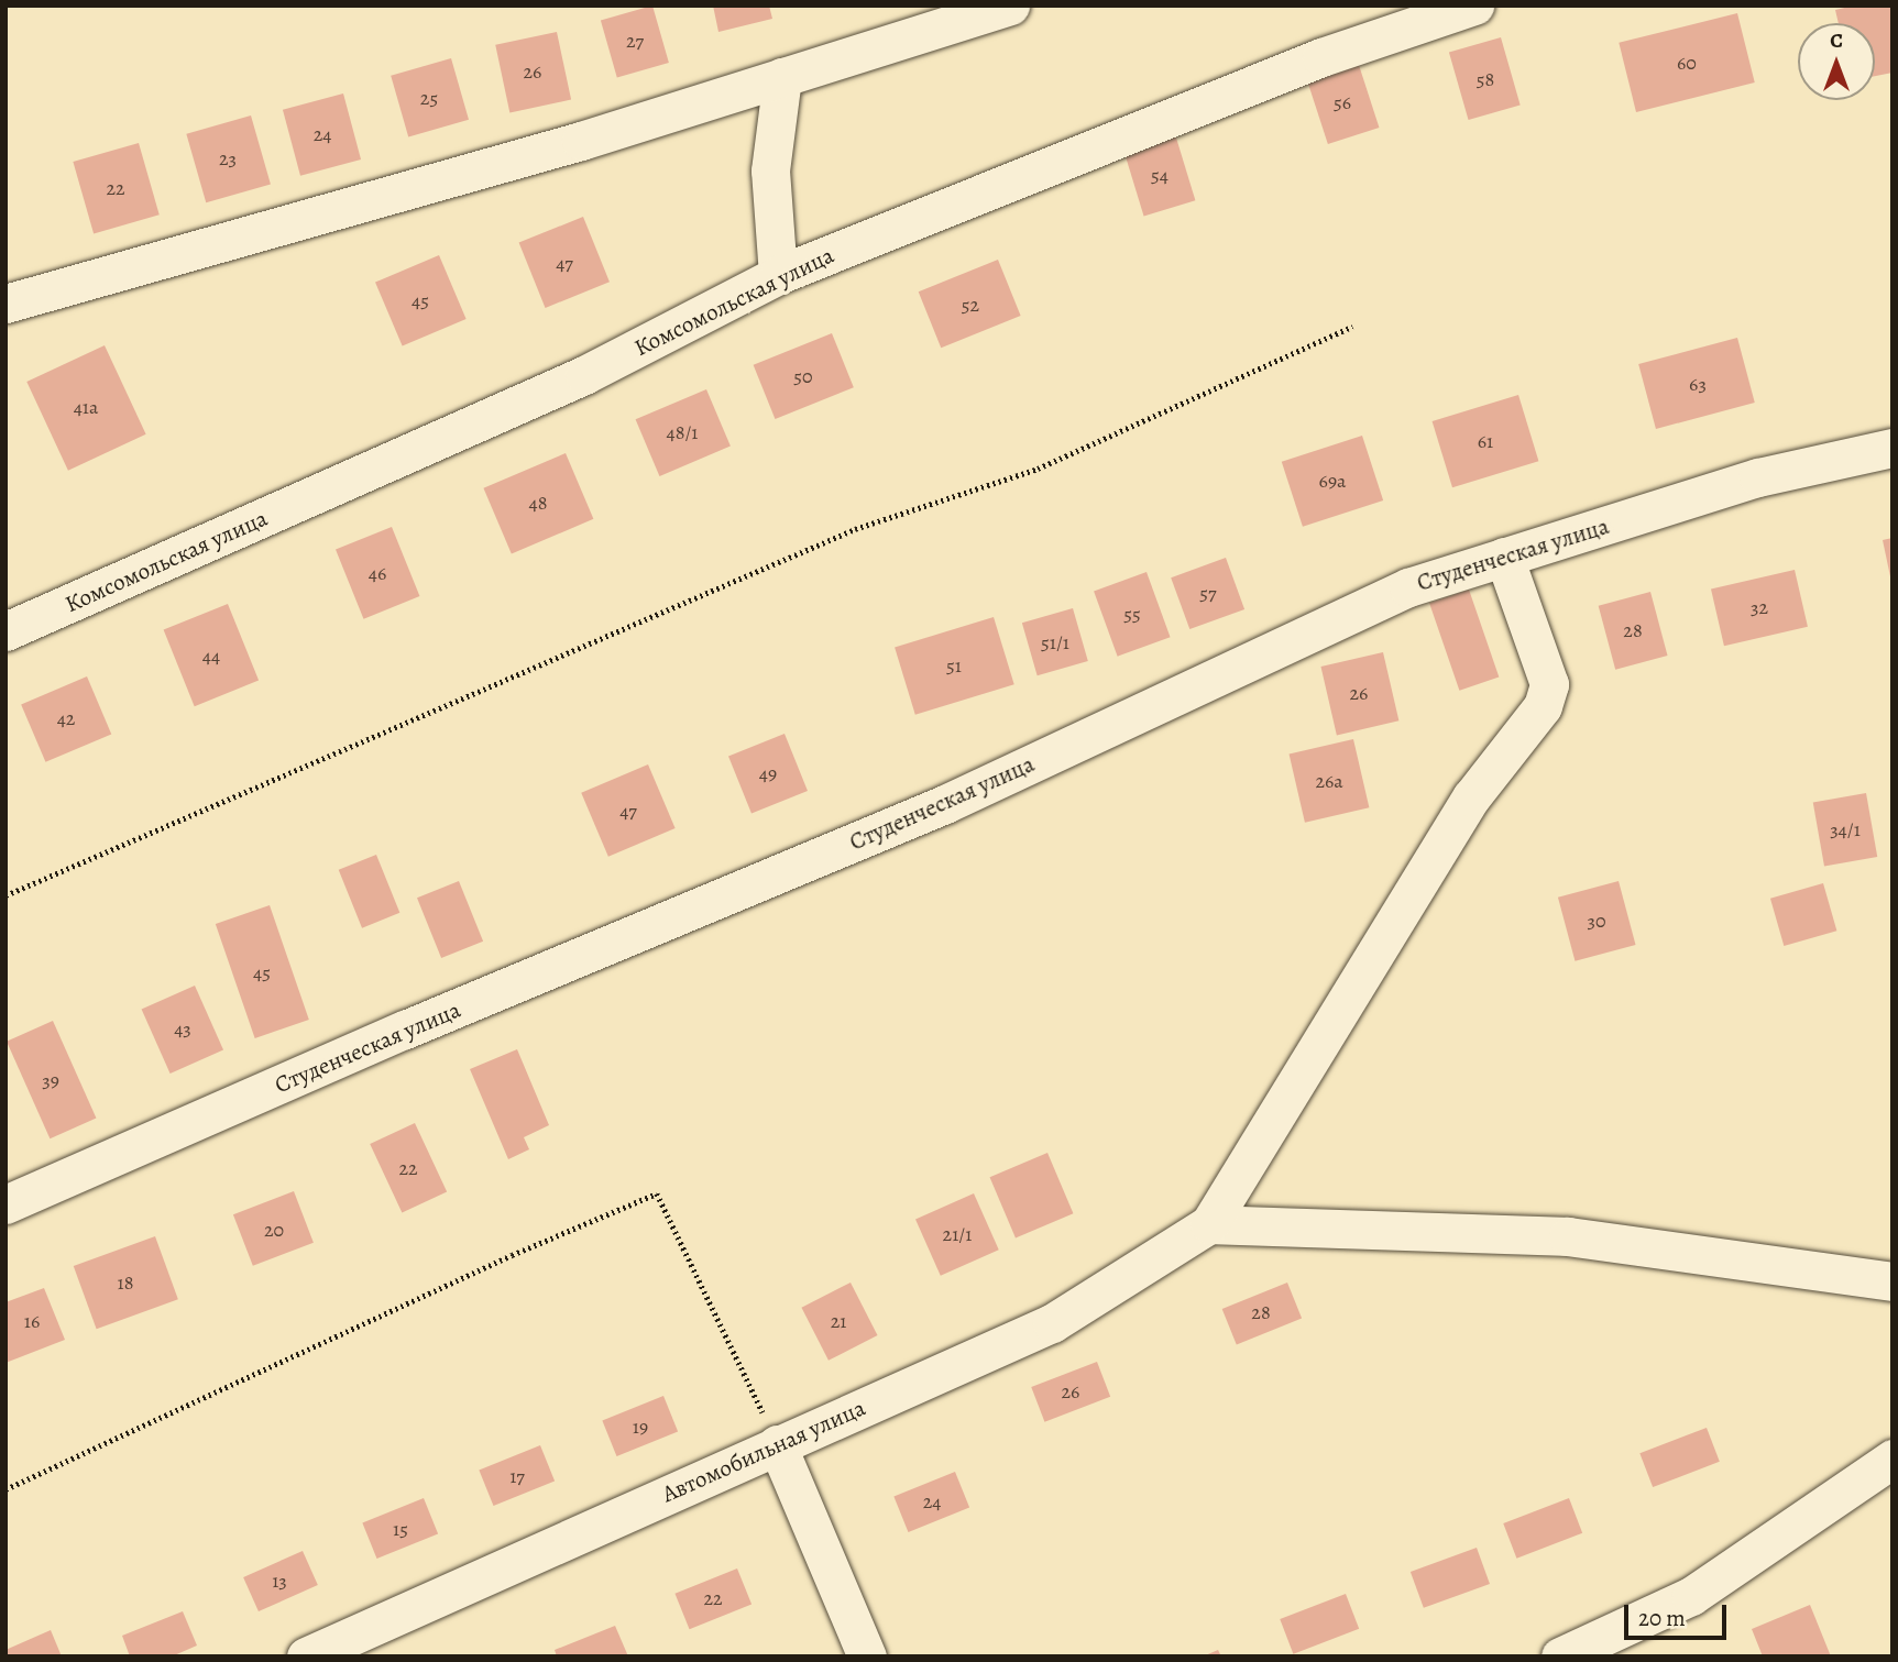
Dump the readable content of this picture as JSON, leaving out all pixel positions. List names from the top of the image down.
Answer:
{
  "streets": {
    "street": ["Комсомольская улица", "Студенческая улица", "Автомобильная улица"]
  },
  "house_numbers": [
    "27",
    "60",
    "26",
    "58",
    "25",
    "56",
    "24",
    "23",
    "54",
    "22",
    "47",
    "45",
    "52",
    "50",
    "63",
    "41а",
    "48/1",
    "61",
    "69а",
    "48",
    "46",
    "57",
    "32",
    "55",
    "28",
    "51/1",
    "44",
    "51",
    "26",
    "42",
    "49",
    "26а",
    "47",
    "34/1",
    "30",
    "45",
    "43",
    "39",
    "22",
    "20",
    "21/1",
    "18",
    "28",
    "16",
    "21",
    "26",
    "19",
    "17",
    "24",
    "15",
    "13",
    "22"
  ],
  "scale_bar": "20 m",
  "north": "top"
}
